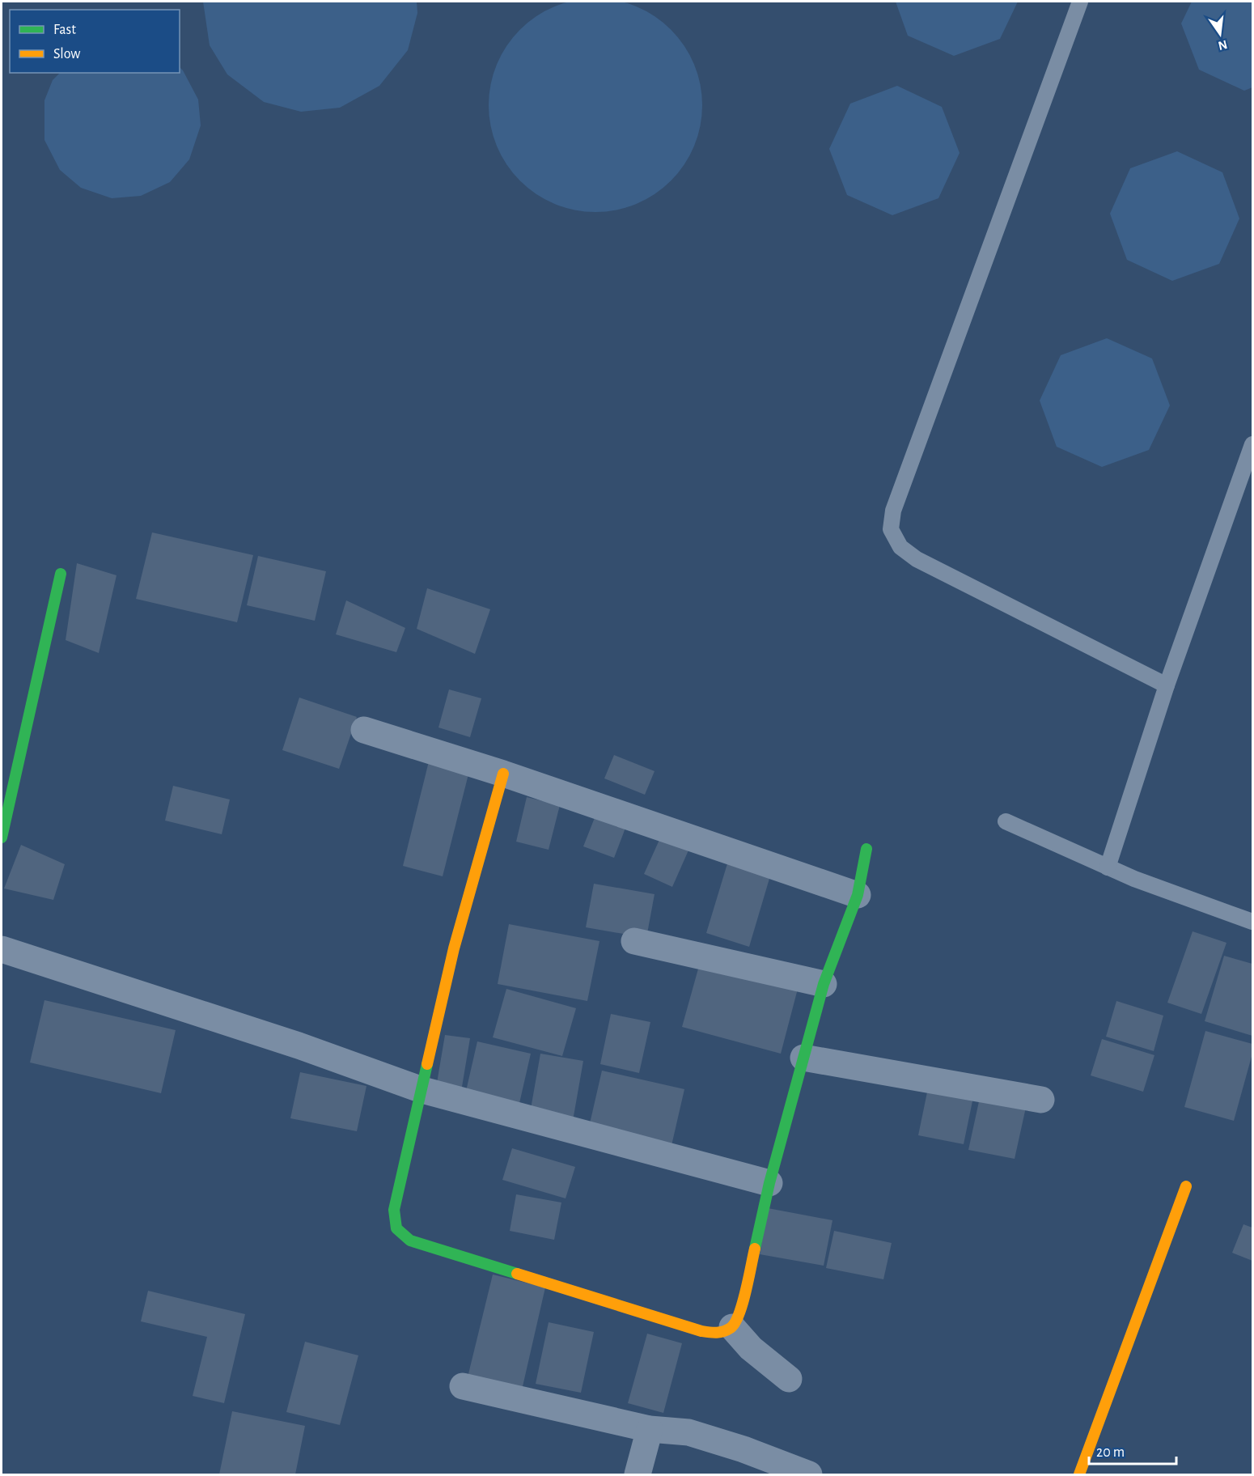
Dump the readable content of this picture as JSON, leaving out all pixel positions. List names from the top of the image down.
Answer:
{
  "legend": ["Fast", "Slow"],
  "scale_bar": "20 m",
  "north": "bottom"
}
